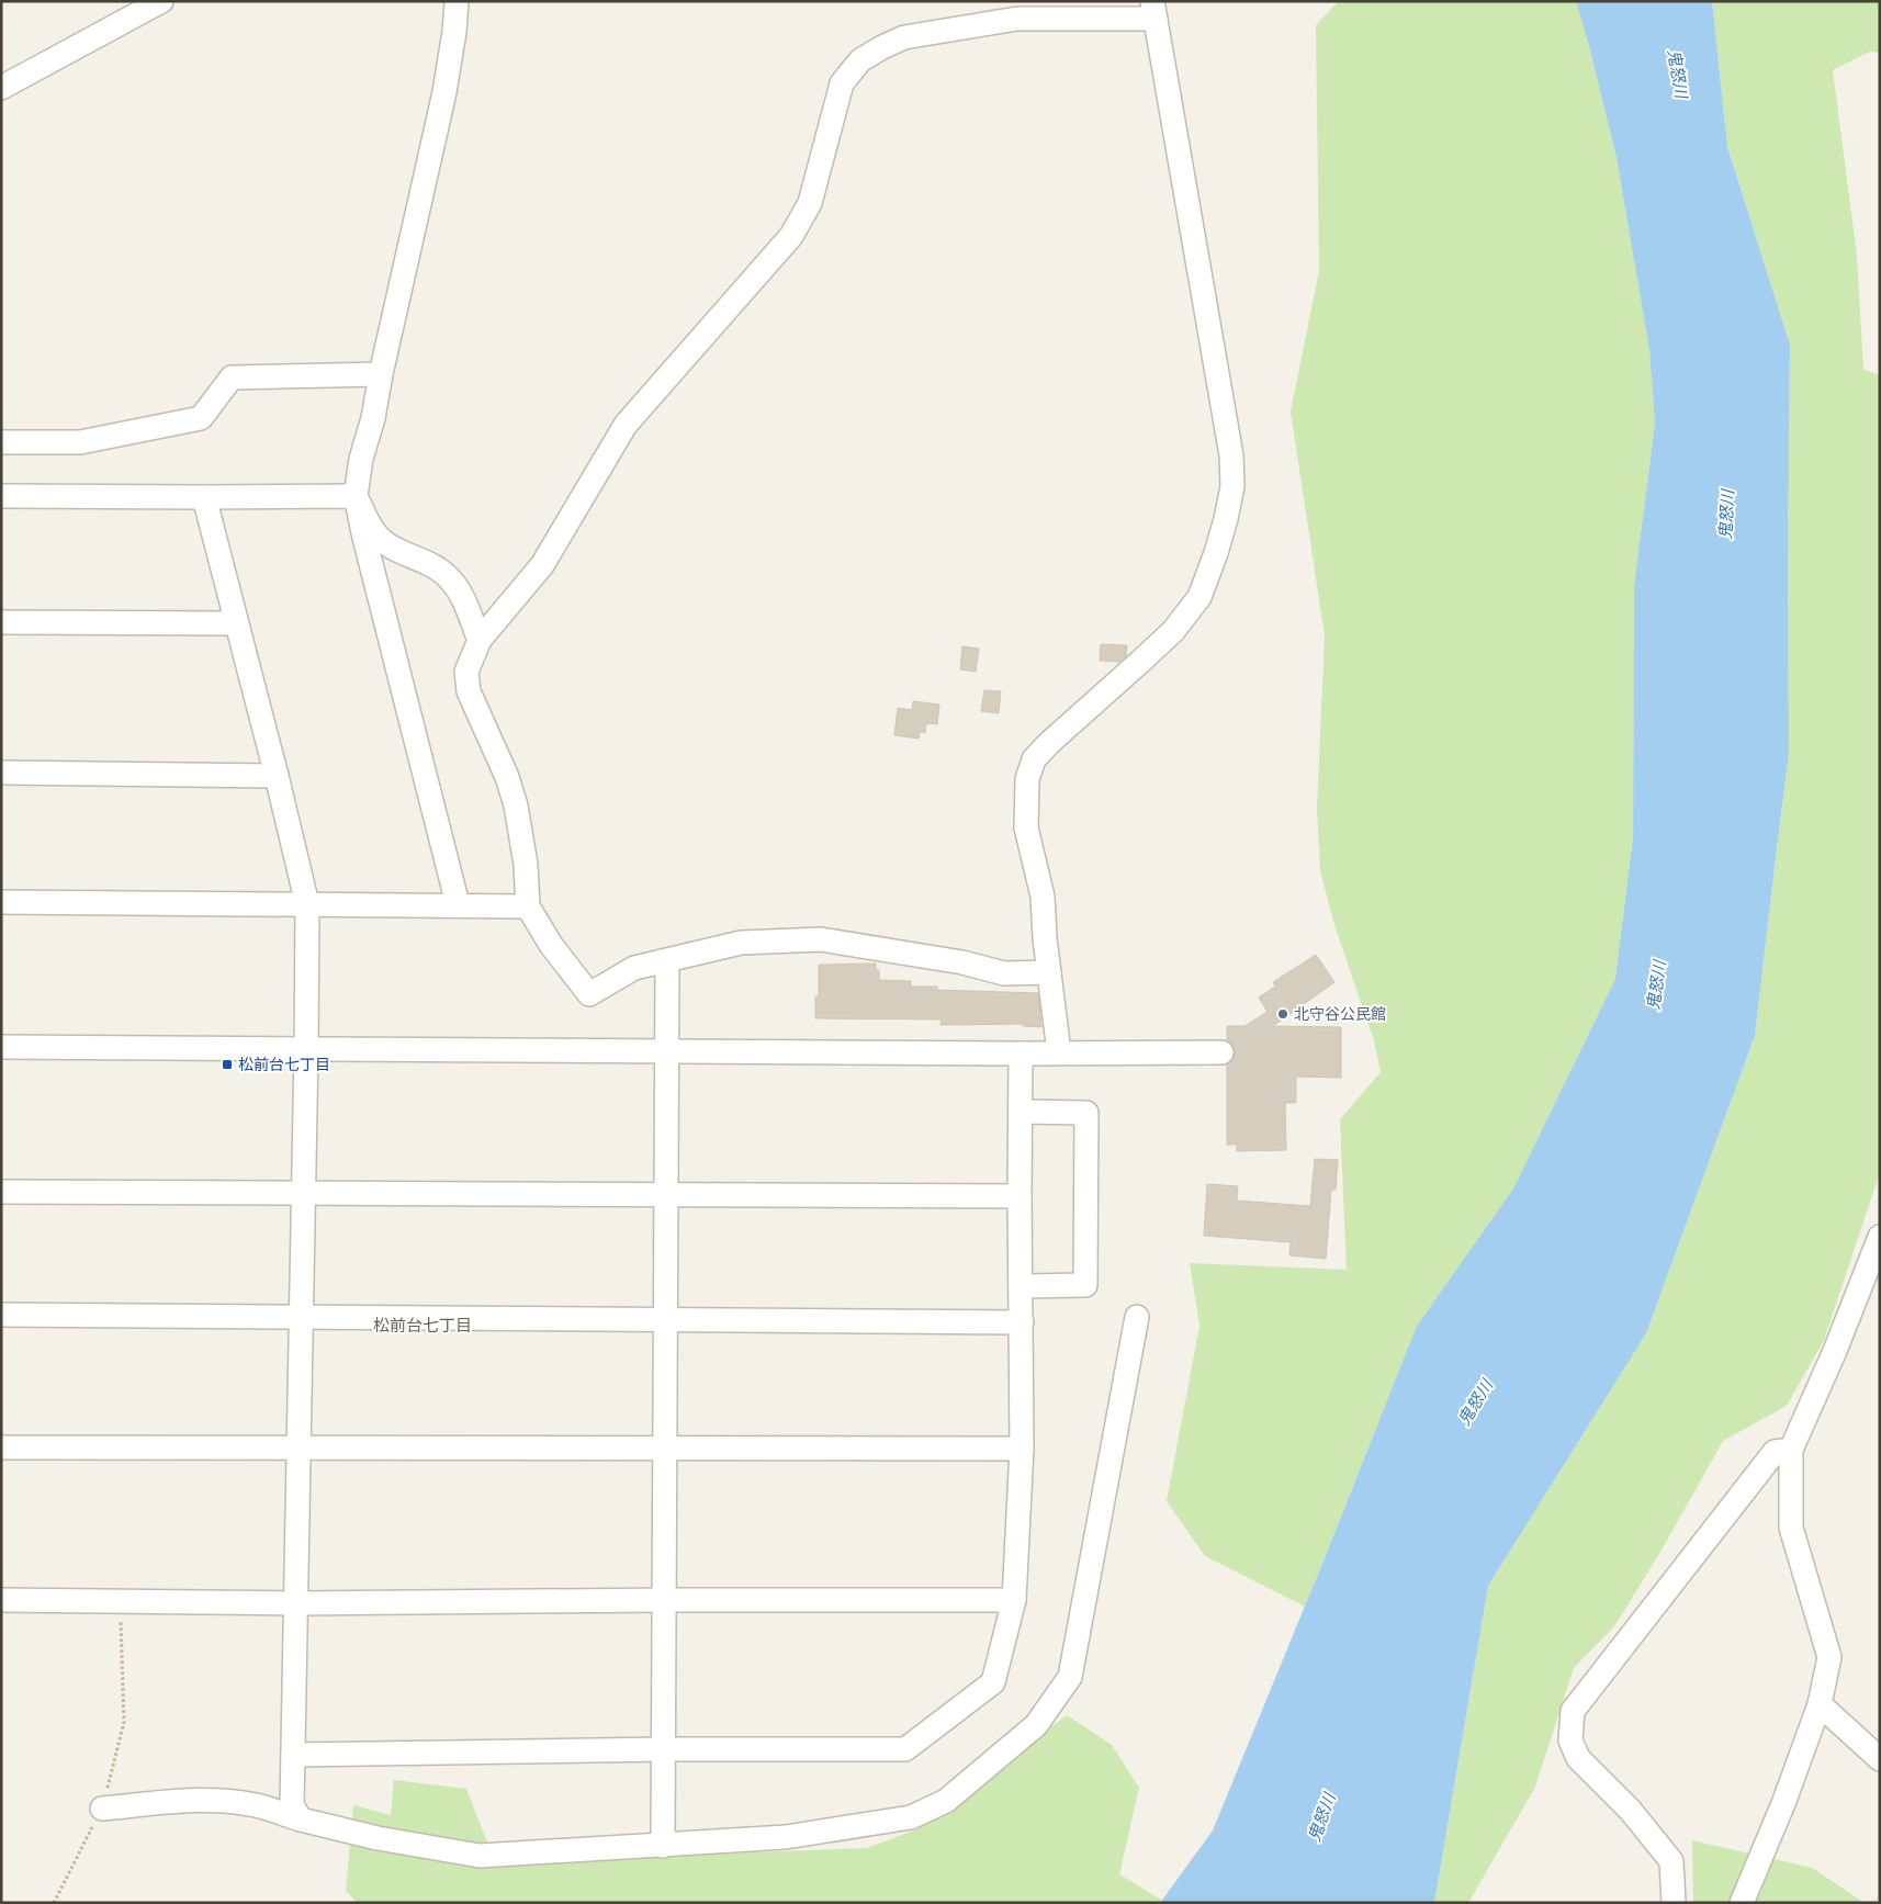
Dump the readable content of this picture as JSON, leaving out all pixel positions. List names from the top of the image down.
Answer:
{
  "districts": ["松前台七丁目"],
  "water": ["鬼怒川"],
  "places": {
    "other": ["北守谷公民館"],
    "transit": ["松前台七丁目"]
  }
}
